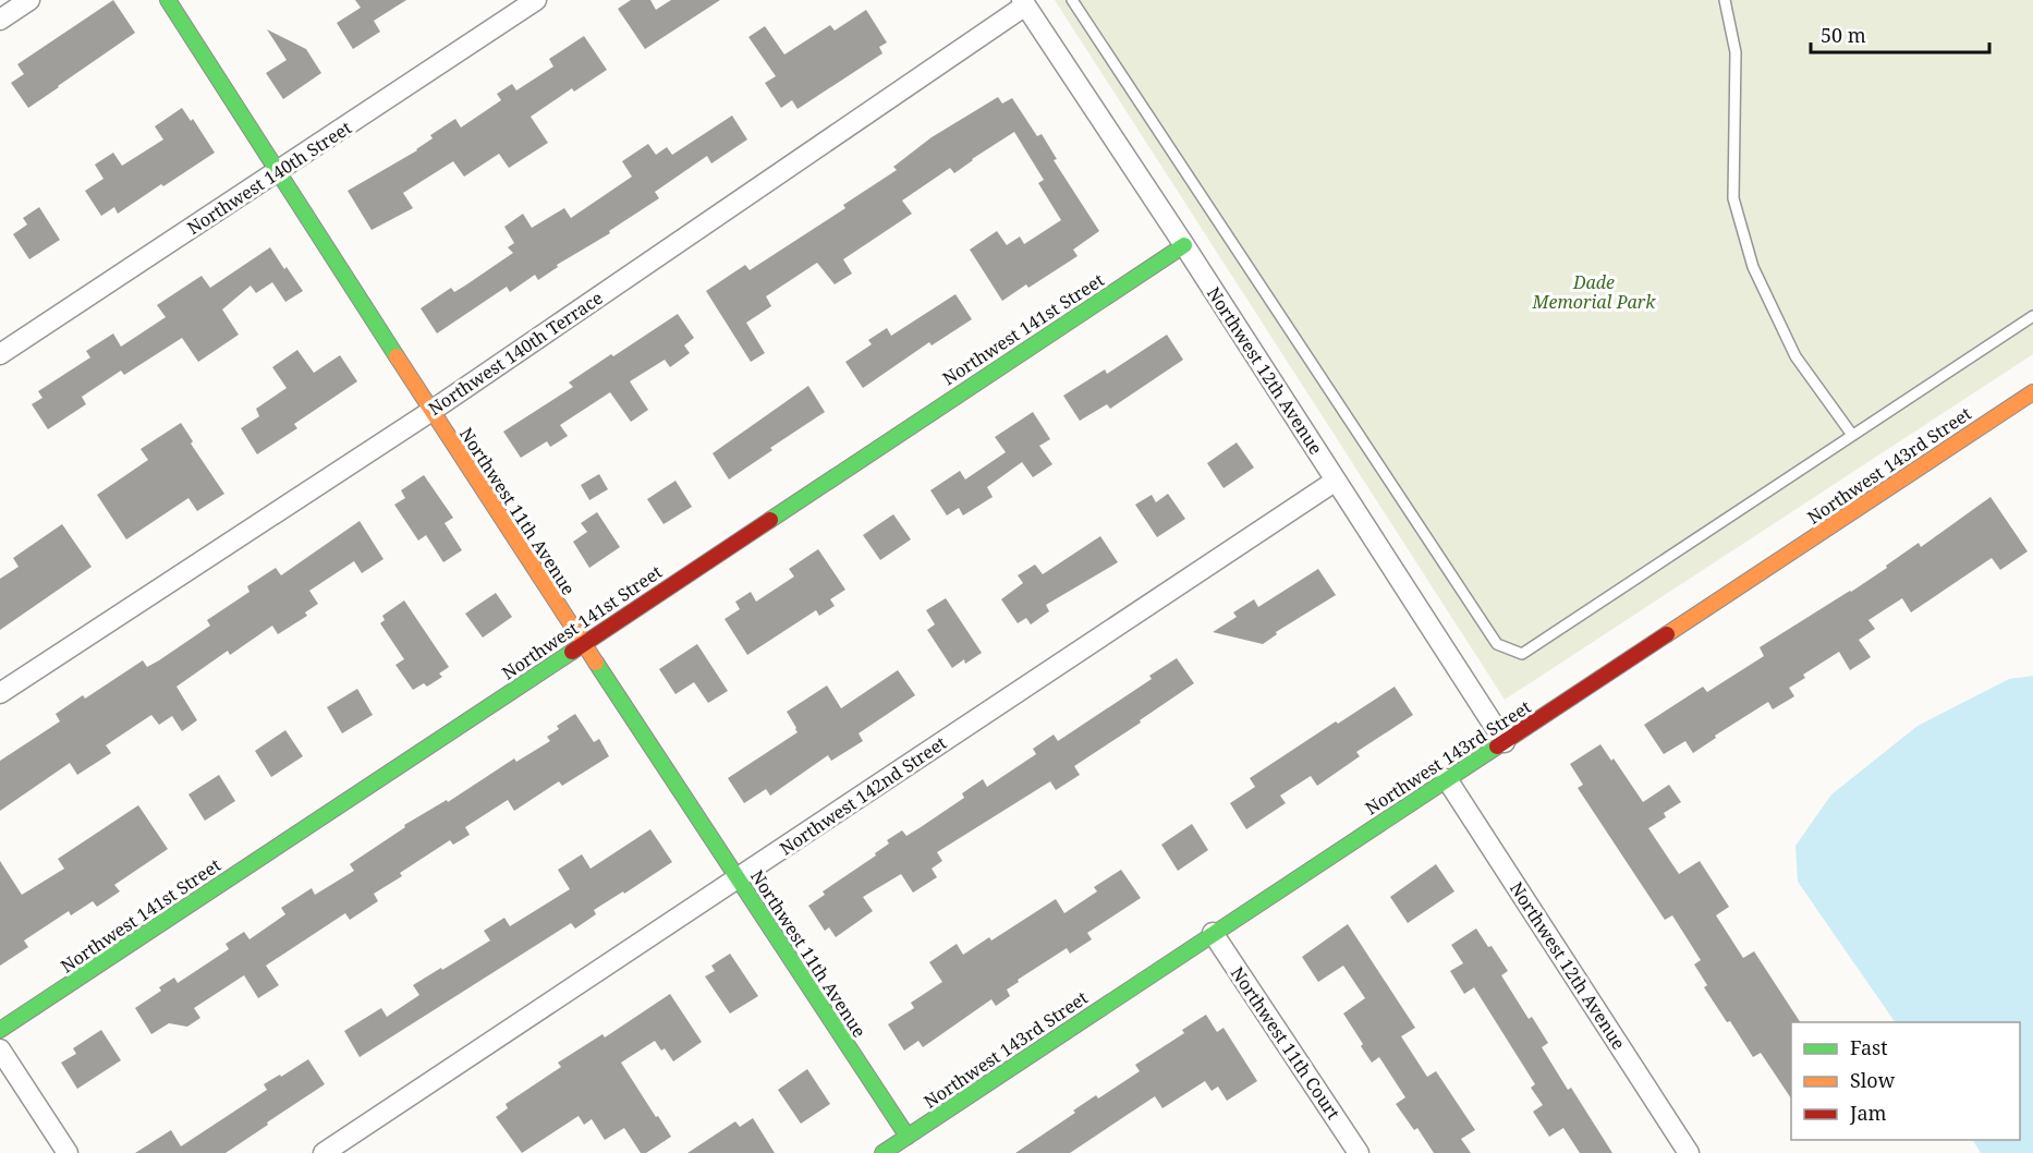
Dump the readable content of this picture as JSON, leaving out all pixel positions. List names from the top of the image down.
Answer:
{
  "streets": {
    "street": [
      "Northwest 140th Street",
      "Northwest 141st Street",
      "Northwest 140th Terrace",
      "Northwest 12th Avenue",
      "Northwest 143rd Street",
      "Northwest 11th Avenue",
      "Northwest 142nd Street",
      "Northwest 11th Court"
    ]
  },
  "crossings": [
    ["Northwest 140th Street", "Northwest 11th Avenue"],
    ["Northwest 141st Street", "Northwest 12th Avenue"],
    ["Northwest 141st Street", "Northwest 11th Avenue"],
    ["Northwest 140th Terrace", "Northwest 12th Avenue"],
    ["Northwest 140th Terrace", "Northwest 11th Avenue"],
    ["Northwest 12th Avenue", "Northwest 143rd Street"],
    ["Northwest 12th Avenue", "Northwest 142nd Street"],
    ["Northwest 143rd Street", "Northwest 11th Avenue"],
    ["Northwest 143rd Street", "Northwest 11th Court"],
    ["Northwest 11th Avenue", "Northwest 142nd Street"]
  ],
  "parks": ["Dade Memorial Park"],
  "legend": ["Fast", "Slow", "Jam"],
  "scale_bar": "50 m"
}
